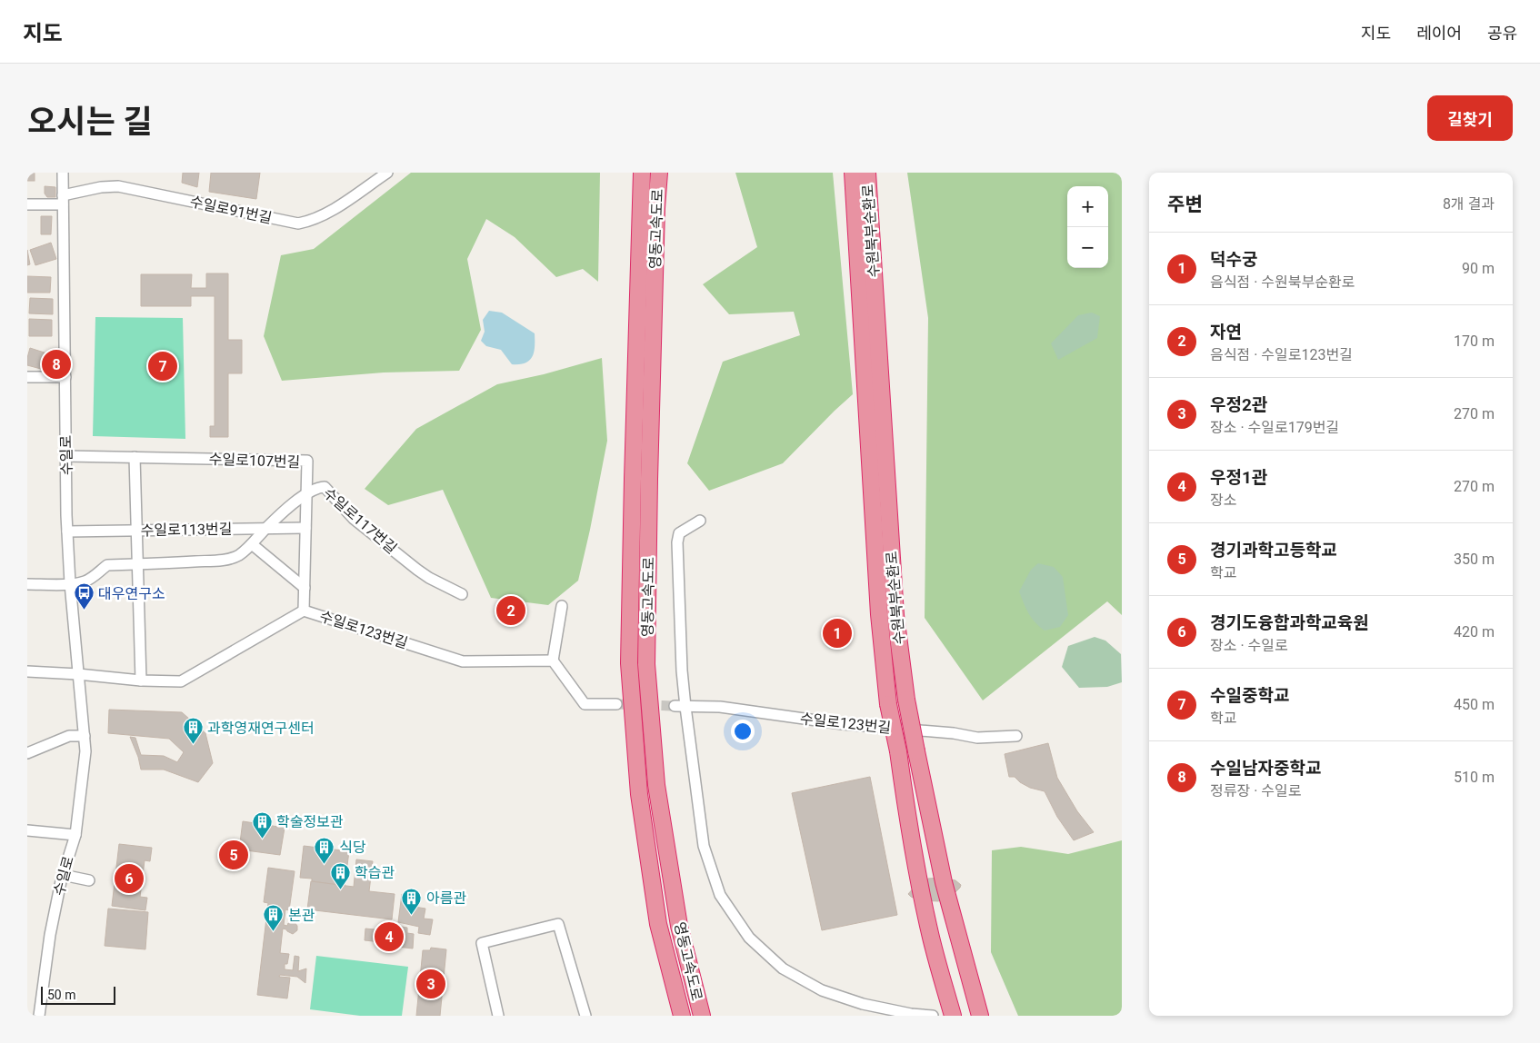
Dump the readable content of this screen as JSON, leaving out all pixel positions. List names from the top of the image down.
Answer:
{
  "streets": {
    "highway": ["영동고속도로", "수원북부순환로"],
    "street": [
      "수일로91번길",
      "수일로",
      "수일로107번길",
      "수일로117번길",
      "수일로113번길",
      "수일로123번길"
    ]
  },
  "crossings": [
    ["수일로91번길", "수일로"],
    ["수일로", "수일로107번길"],
    ["수일로", "수일로117번길"],
    ["수일로", "수일로113번길"],
    ["수일로", "수일로123번길"],
    ["수일로107번길", "수일로117번길"],
    ["수일로107번길", "수일로113번길"],
    ["수일로107번길", "수일로123번길"],
    ["수일로117번길", "수일로113번길"]
  ],
  "places": {
    "bus stop": ["대우연구소"],
    "building": [
      "과학영재연구센터",
      "학술정보관",
      "식당",
      "학습관",
      "아름관",
      "본관"
    ]
  },
  "scale_bar": "50 m",
  "page": {
    "header": "지도",
    "nav": ["지도", "레이어", "공유"],
    "title": "오시는 길",
    "buttons": "길찾기",
    "heading": ["주변", "8개 결과"],
    "map_buttons": ["+", "−"],
    "list": [
      {
        "mark": "1",
        "name": "덕수궁",
        "note": "음식점 · 수원북부순환로",
        "value": "90 m"
      },
      {
        "mark": "2",
        "name": "자연",
        "note": "음식점 · 수일로123번길",
        "value": "170 m"
      },
      {
        "mark": "3",
        "name": "우정2관",
        "note": "장소 · 수일로179번길",
        "value": "270 m"
      },
      {
        "mark": "4",
        "name": "우정1관",
        "note": "장소",
        "value": "270 m"
      },
      {
        "mark": "5",
        "name": "경기과학고등학교",
        "note": "학교",
        "value": "350 m"
      },
      {
        "mark": "6",
        "name": "경기도융합과학교육원",
        "note": "장소 · 수일로",
        "value": "420 m"
      },
      {
        "mark": "7",
        "name": "수일중학교",
        "note": "학교",
        "value": "450 m"
      },
      {
        "mark": "8",
        "name": "수일남자중학교",
        "note": "정류장 · 수일로",
        "value": "510 m"
      }
    ],
    "pins": [
      "8",
      "7",
      "2",
      "1",
      "5",
      "6",
      "4",
      "3"
    ],
    "scale": "50 m"
  }
}
